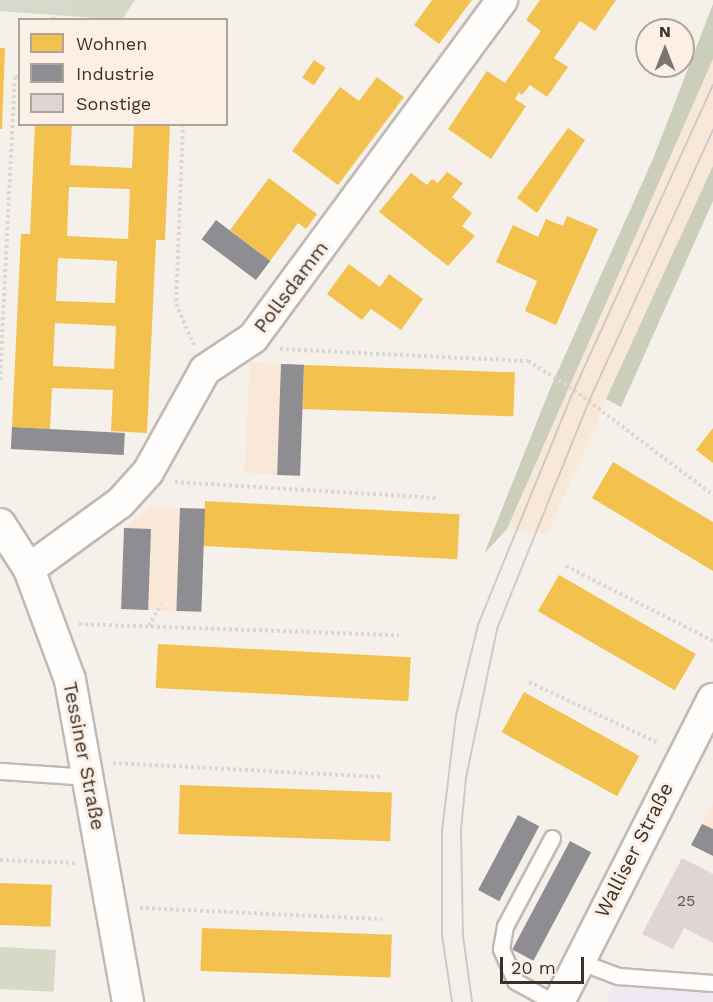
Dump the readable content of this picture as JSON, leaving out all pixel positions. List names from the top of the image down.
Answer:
{
  "streets": {
    "street": ["Pollsdamm", "Tessiner Straße", "Walliser Straße"]
  },
  "crossings": [
    ["Pollsdamm", "Tessiner Straße"]
  ],
  "house_numbers": ["25"],
  "legend": ["Wohnen", "Industrie", "Sonstige"],
  "scale_bar": "20 m",
  "north": "top"
}
